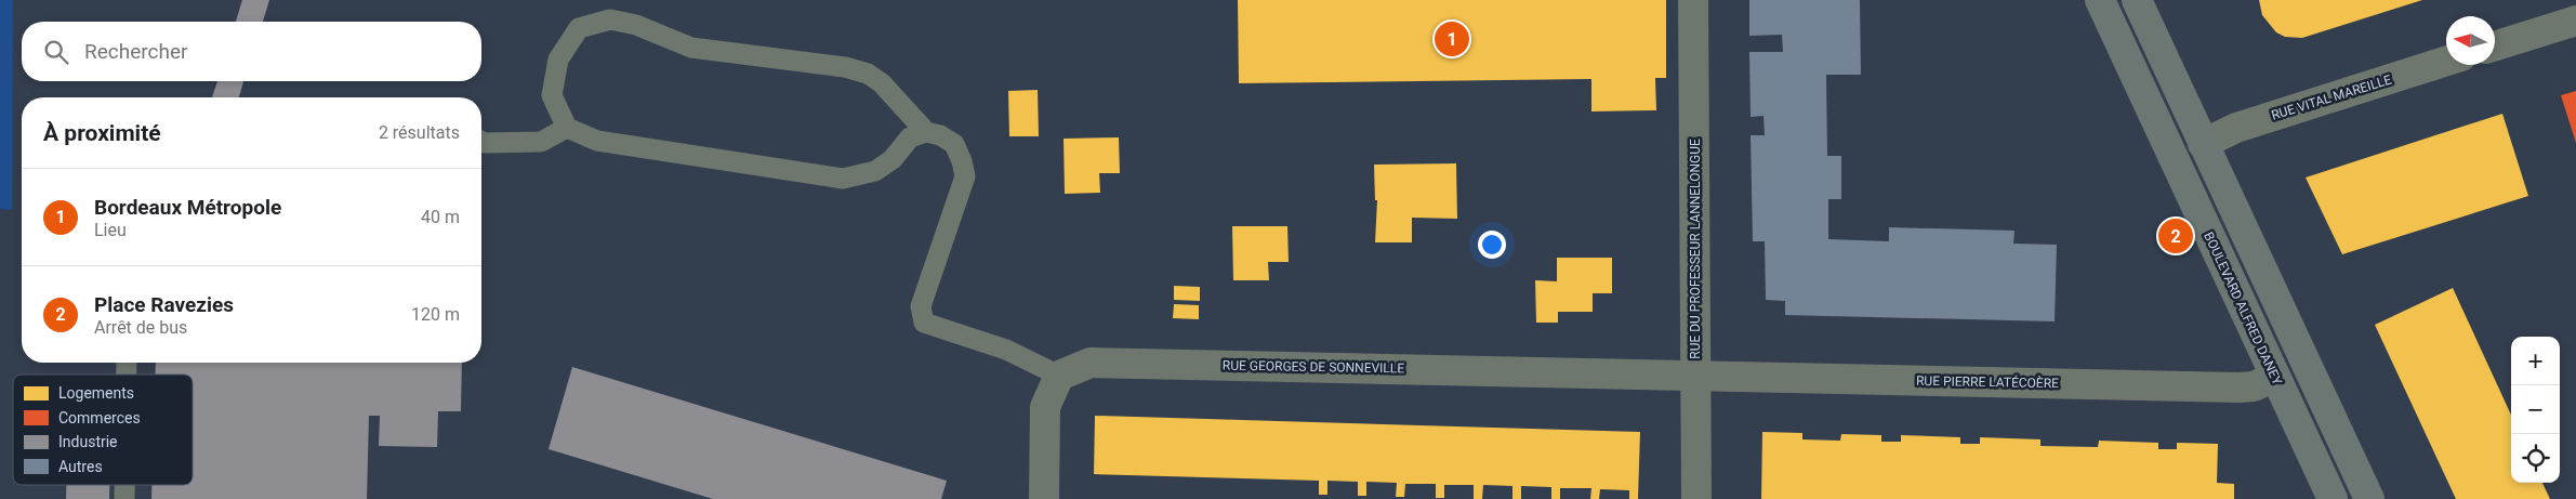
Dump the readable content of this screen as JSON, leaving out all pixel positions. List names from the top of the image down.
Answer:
{
  "streets": {
    "main road": ["BOULEVARD ALFRED DANEY"],
    "street": [
      "RUE VITAL MAREILLE",
      "RUE DU PROFESSEUR LANNELONGUE",
      "RUE GEORGES DE SONNEVILLE",
      "RUE PIERRE LATÉCOÈRE"
    ]
  },
  "crossings": [
    ["RUE DU PROFESSEUR LANNELONGUE", "RUE GEORGES DE SONNEVILLE"],
    ["RUE DU PROFESSEUR LANNELONGUE", "RUE PIERRE LATÉCOÈRE"],
    ["BOULEVARD ALFRED DANEY", "RUE PIERRE LATÉCOÈRE"],
    ["RUE GEORGES DE SONNEVILLE", "RUE PIERRE LATÉCOÈRE"]
  ],
  "legend": [
    "Logements",
    "Commerces",
    "Industrie",
    "Autres"
  ],
  "north": "left",
  "page": {
    "pins": ["1", "2"],
    "search": "Rechercher",
    "heading": ["À proximité", "2 résultats"],
    "list": [
      {
        "mark": "1",
        "name": "Bordeaux Métropole",
        "note": "Lieu",
        "value": "40 m"
      },
      {
        "mark": "2",
        "name": "Place Ravezies",
        "note": "Arrêt de bus",
        "value": "120 m"
      }
    ],
    "map_buttons": ["+", "−"]
  }
}
